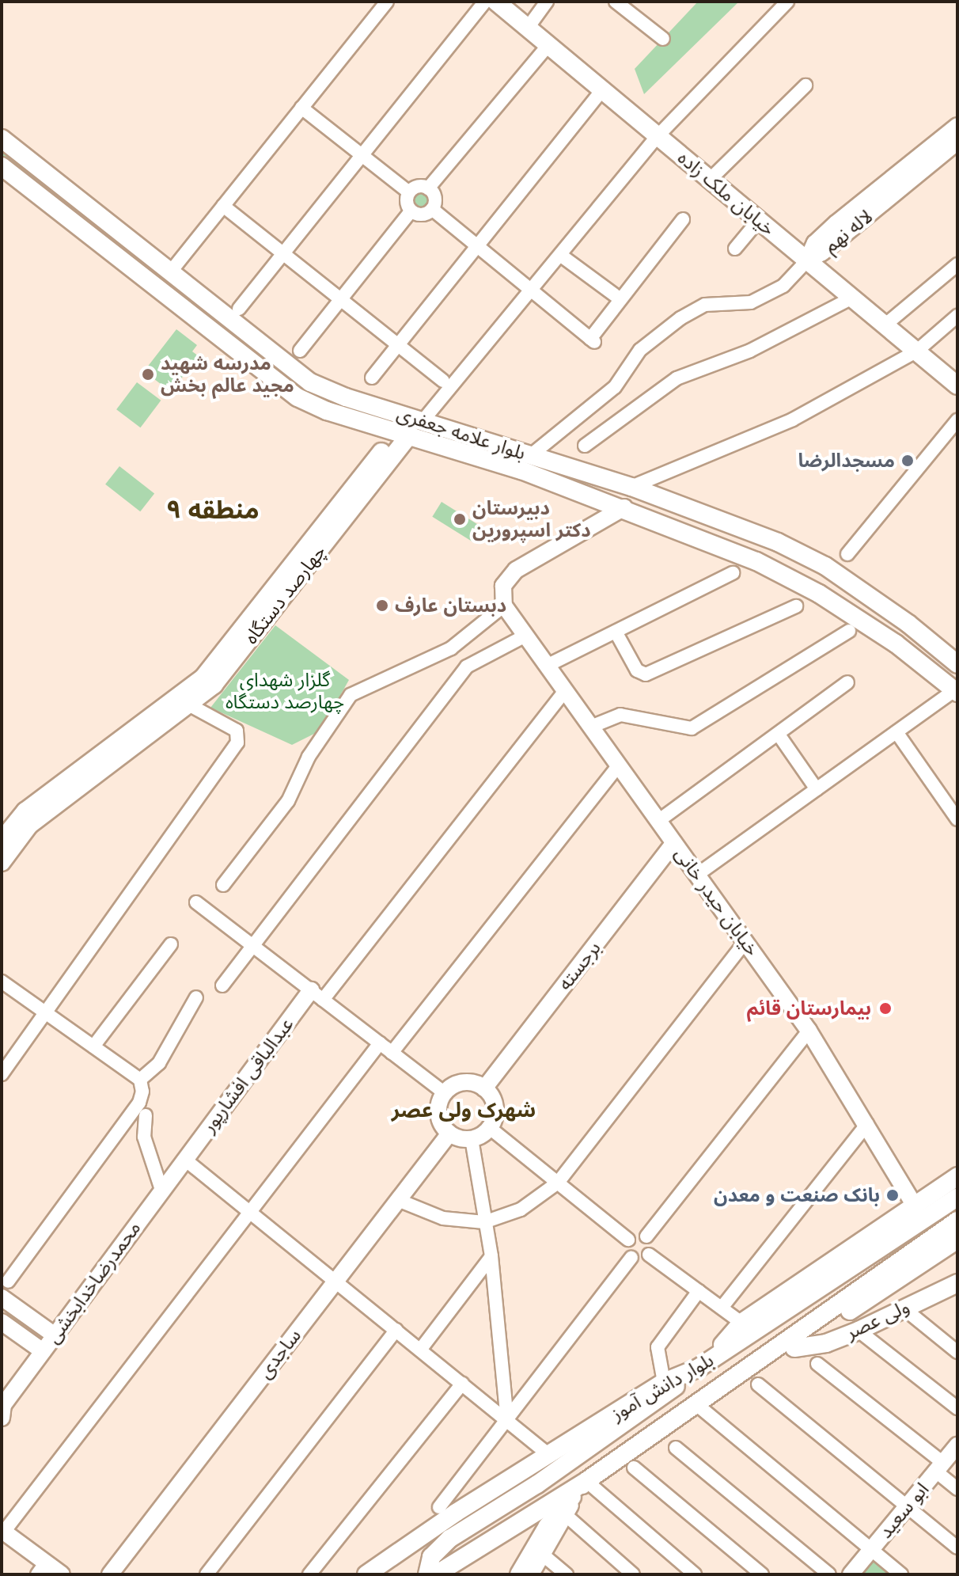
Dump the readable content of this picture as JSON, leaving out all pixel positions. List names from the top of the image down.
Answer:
{
  "streets": {
    "main road": [
      "خیابان ملک زاده",
      "بلوار علامه جعفری",
      "چهارصد دستگاه",
      "ولی عصر",
      "بلوار دانش آموز"
    ],
    "street": [
      "لاله نهم",
      "خیابان حیدر خانی",
      "برجسته",
      "عبدالباقی افشارپور",
      "محمدرضاخدابخشی",
      "ساجدی",
      "ابو سعید"
    ]
  },
  "crossings": [
    ["خیابان ملک زاده", "لاله نهم"],
    ["بلوار علامه جعفری", "چهارصد دستگاه"],
    ["خیابان حیدر خانی", "برجسته"],
    ["برجسته", "ساجدی"],
    ["عبدالباقی افشارپور", "محمدرضاخدابخشی"]
  ],
  "districts": ["منطقه ۹", "شهرک ولی عصر"],
  "parks": ["گلزار شهدای چهارصد دستگاه"],
  "places": [
    "مدرسه شهید مجید عالم بخش",
    "مسجدالرضا",
    "دبیرستان دکتر اسپرورین",
    "دبستان عارف",
    "بیمارستان قائم",
    "بانک صنعت و معدن"
  ]
}
